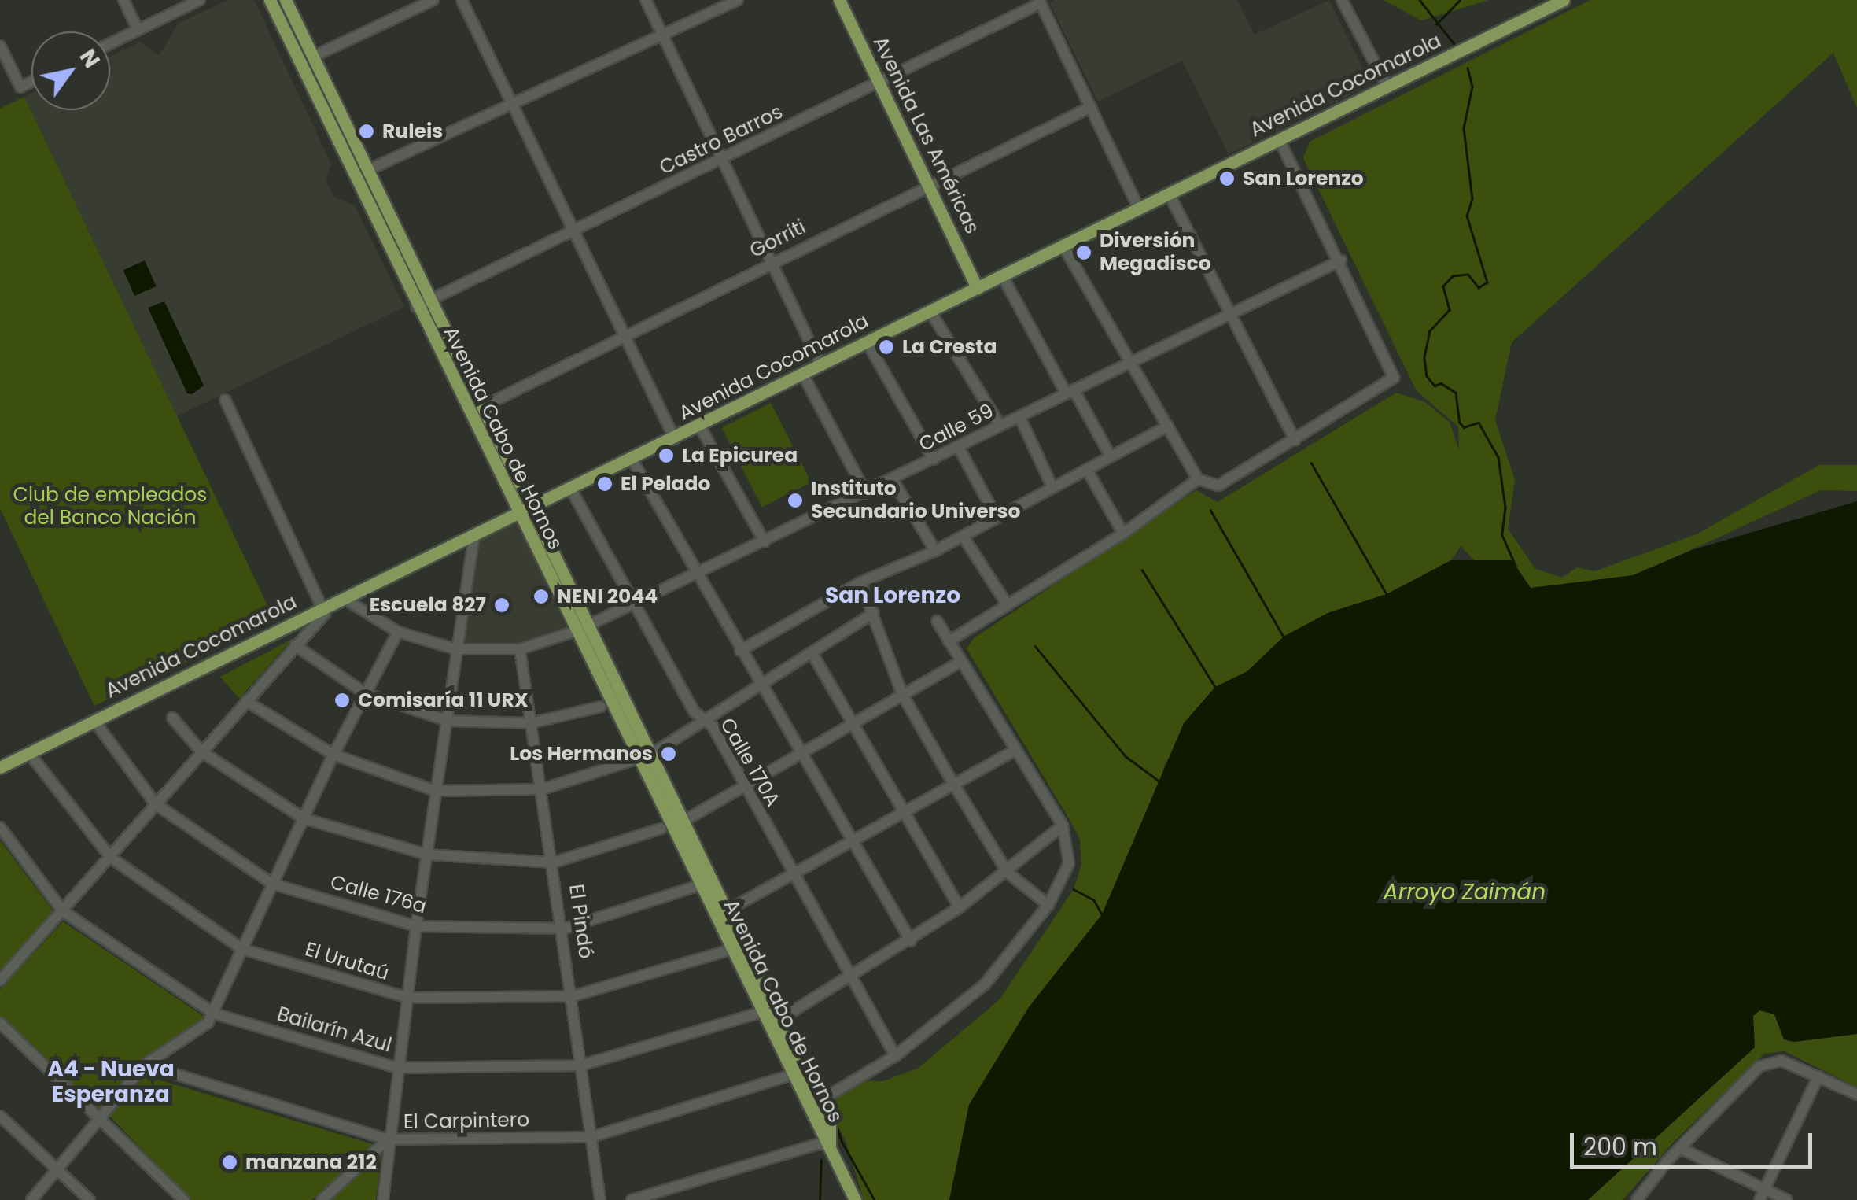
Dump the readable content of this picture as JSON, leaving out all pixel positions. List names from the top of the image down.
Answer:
{
  "streets": {
    "main road": ["Avenida Cocomarola", "Avenida Las Américas", "Avenida Cabo de Hornos"],
    "street": [
      "Castro Barros",
      "Gorriti",
      "Calle 59",
      "Calle 170A",
      "Calle 176a",
      "El Pindó",
      "El Urutaú",
      "Bailarín Azul",
      "El Carpintero"
    ]
  },
  "crossings": [
    ["Avenida Cocomarola", "Avenida Las Américas"],
    ["Avenida Cocomarola", "Calle 59"],
    ["Avenida Cocomarola", "Avenida Cabo de Hornos"],
    ["Avenida Cocomarola", "Calle 170A"],
    ["Avenida Cocomarola", "Calle 176a"],
    ["Avenida Cocomarola", "El Urutaú"],
    ["Avenida Las Américas", "Castro Barros"],
    ["Avenida Las Américas", "Gorriti"],
    ["Castro Barros", "Avenida Cabo de Hornos"],
    ["Gorriti", "Avenida Cabo de Hornos"],
    ["Calle 59", "Avenida Cabo de Hornos"],
    ["Calle 59", "Calle 170A"],
    ["Calle 59", "El Pindó"],
    ["Avenida Cabo de Hornos", "Calle 176a"],
    ["Avenida Cabo de Hornos", "El Urutaú"],
    ["Avenida Cabo de Hornos", "Bailarín Azul"],
    ["Avenida Cabo de Hornos", "El Carpintero"],
    ["Calle 170A", "Bailarín Azul"],
    ["Calle 176a", "El Pindó"],
    ["El Pindó", "El Urutaú"],
    ["El Pindó", "Bailarín Azul"],
    ["El Pindó", "El Carpintero"]
  ],
  "districts": ["San Lorenzo", "A4 - Nueva Esperanza"],
  "water": ["Arroyo Zaimán"],
  "parks": ["Club de empleados del Banco Nación"],
  "places": [
    "Ruleis",
    "San Lorenzo",
    "Diversión Megadisco",
    "La Cresta",
    "La Epicurea",
    "El Pelado",
    "Instituto Secundario Universo",
    "NENI 2044",
    "Escuela 827",
    "Comisaría 11 URX",
    "Los Hermanos",
    "manzana 212"
  ],
  "scale_bar": "200 m",
  "north": "top right"
}
